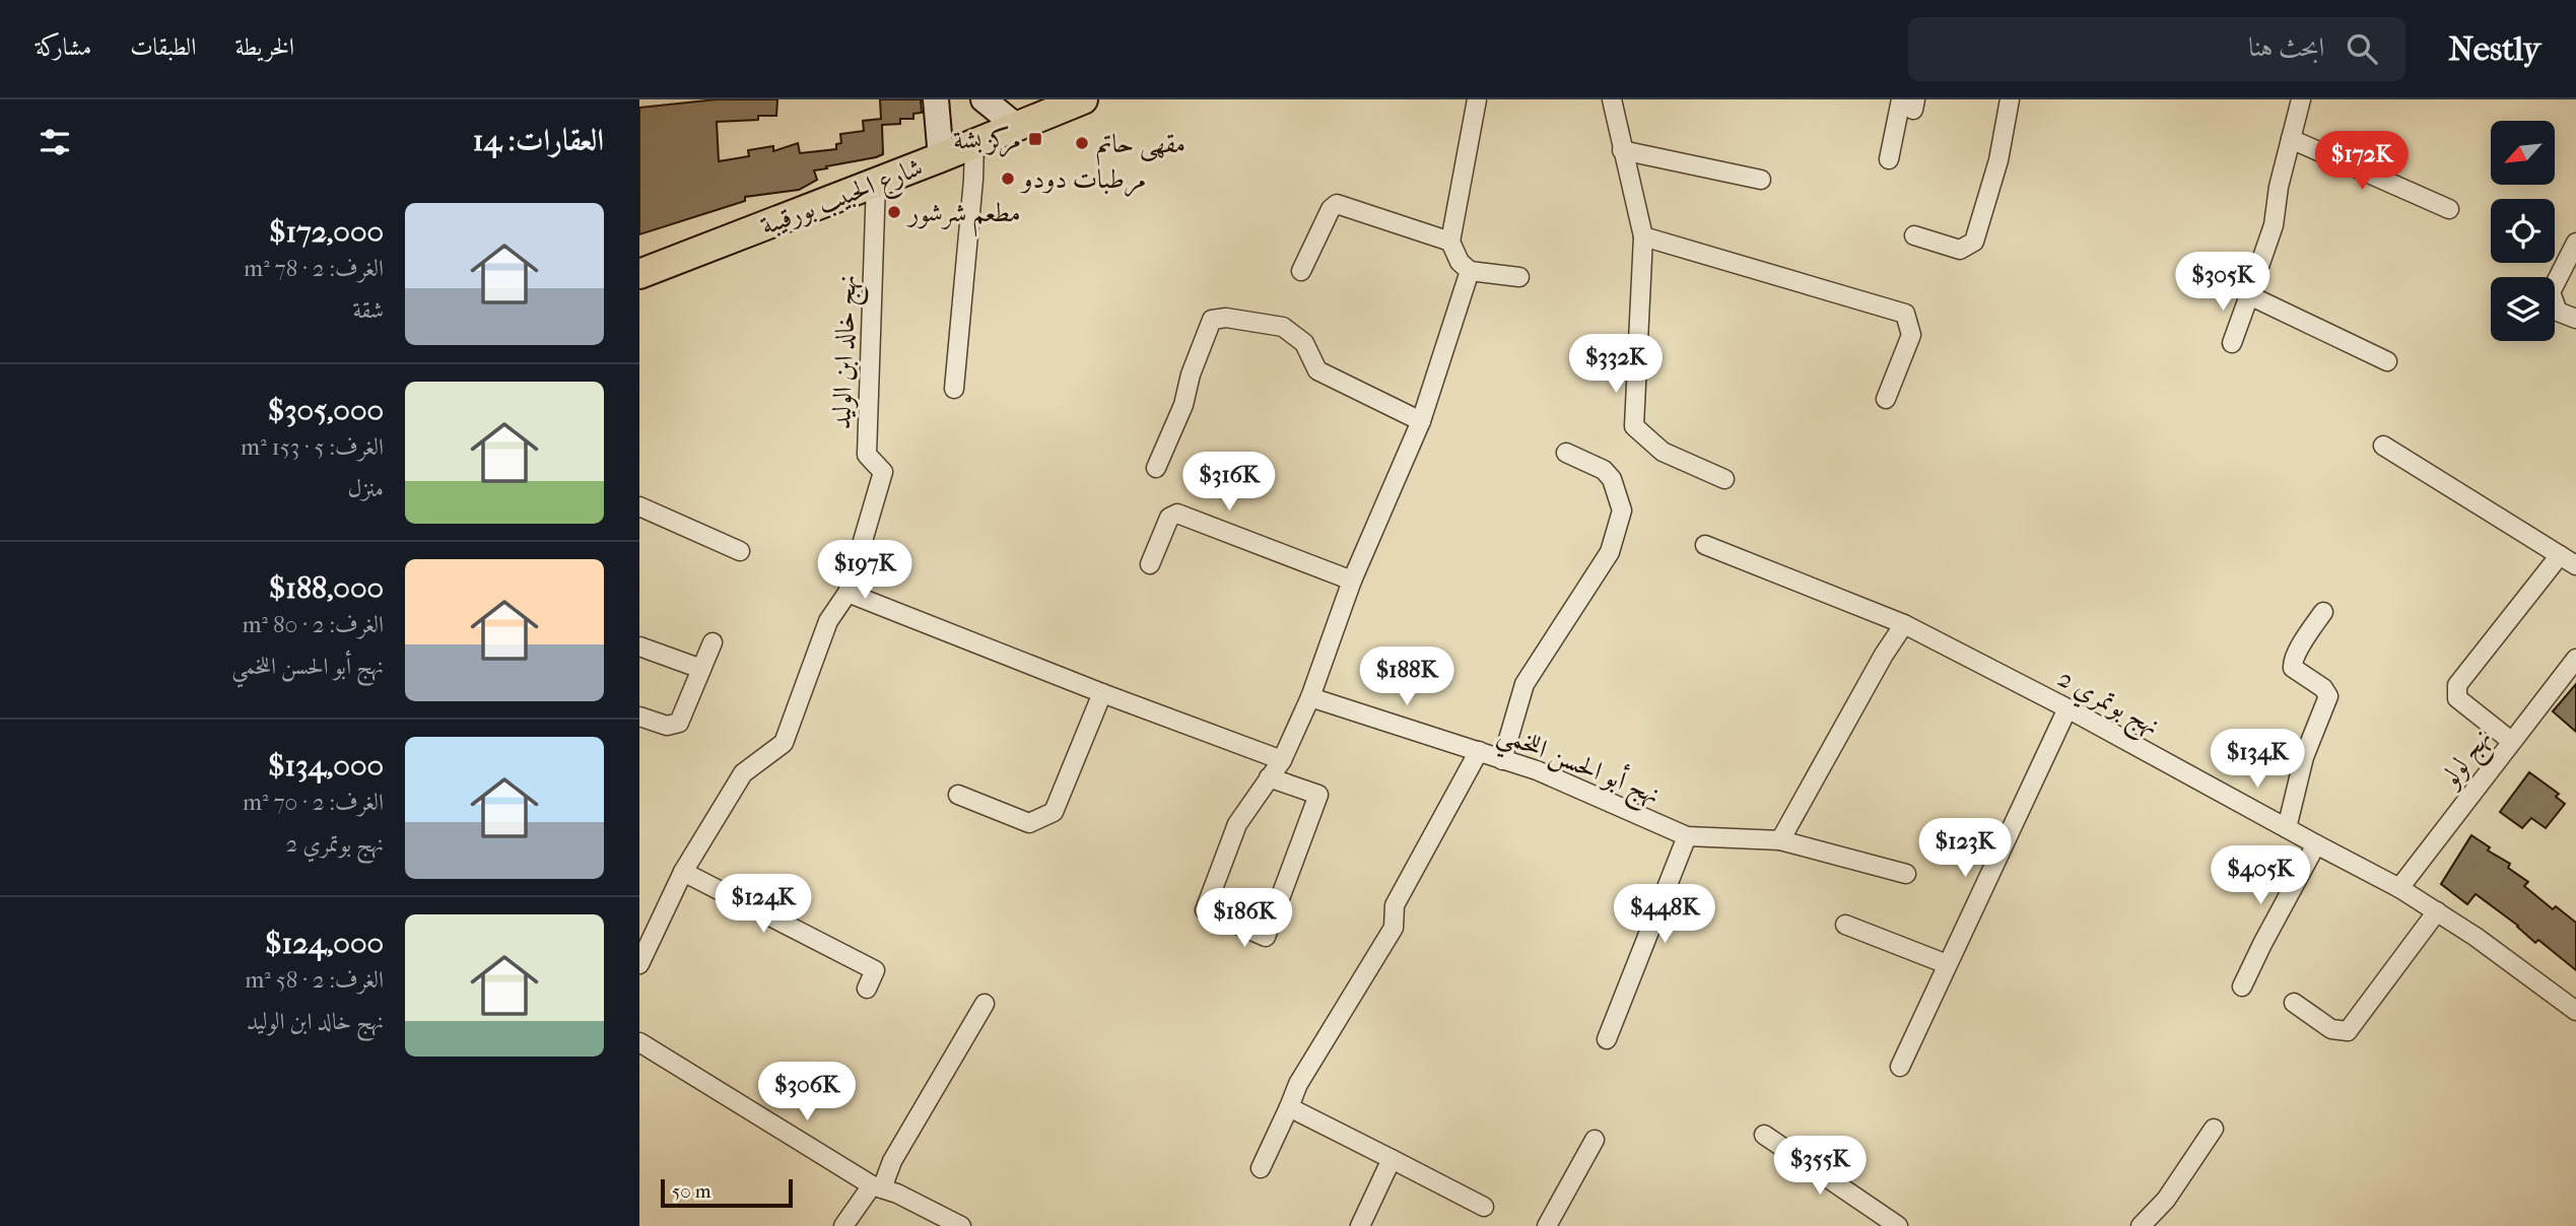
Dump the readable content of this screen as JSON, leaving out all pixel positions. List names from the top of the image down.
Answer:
{
  "streets": {
    "main road": ["شارع الحبيب بورقيبة"],
    "street": [
      "نهج خالد ابن الوليد",
      "نهج بوتمري 2",
      "نهج لولو",
      "نهج أبو الحسن اللخمي"
    ]
  },
  "crossings": [
    ["شارع الحبيب بورقيبة", "نهج خالد ابن الوليد"],
    ["نهج بوتمري 2", "نهج لولو"]
  ],
  "places": {
    "transit": ["مركز بشة"],
    "other": ["مقهى حاتم", "مرطبات دودو", "مطعم شرشور"]
  },
  "scale_bar": "50 m",
  "north": "bottom left",
  "page": {
    "header": "Nestly",
    "search": "ابحث هنا",
    "nav": ["الخريطة", "الطبقات", "مشاركة"],
    "heading": "العقارات: 14",
    "price": [
      "$172K",
      "$305K",
      "$332K",
      "$316K",
      "$197K",
      "$188K",
      "$134K",
      "$123K",
      "$405K",
      "$124K",
      "$448K",
      "$186K",
      "$306K",
      "$355K"
    ],
    "list": [
      {
        "name": "$172,000",
        "note": "الغرف: 2 · 78 m² · شقة"
      },
      {
        "name": "$305,000",
        "note": "الغرف: 5 · 153 m² · منزل"
      },
      {
        "name": "$188,000",
        "note": "الغرف: 2 · 80 m² · نهج أبو الحسن اللخمي"
      },
      {
        "name": "$134,000",
        "note": "الغرف: 2 · 70 m² · نهج بوتمري 2"
      },
      {
        "name": "$124,000",
        "note": "الغرف: 2 · 58 m² · نهج خالد ابن الوليد"
      }
    ],
    "scale": "50 m"
  }
}
